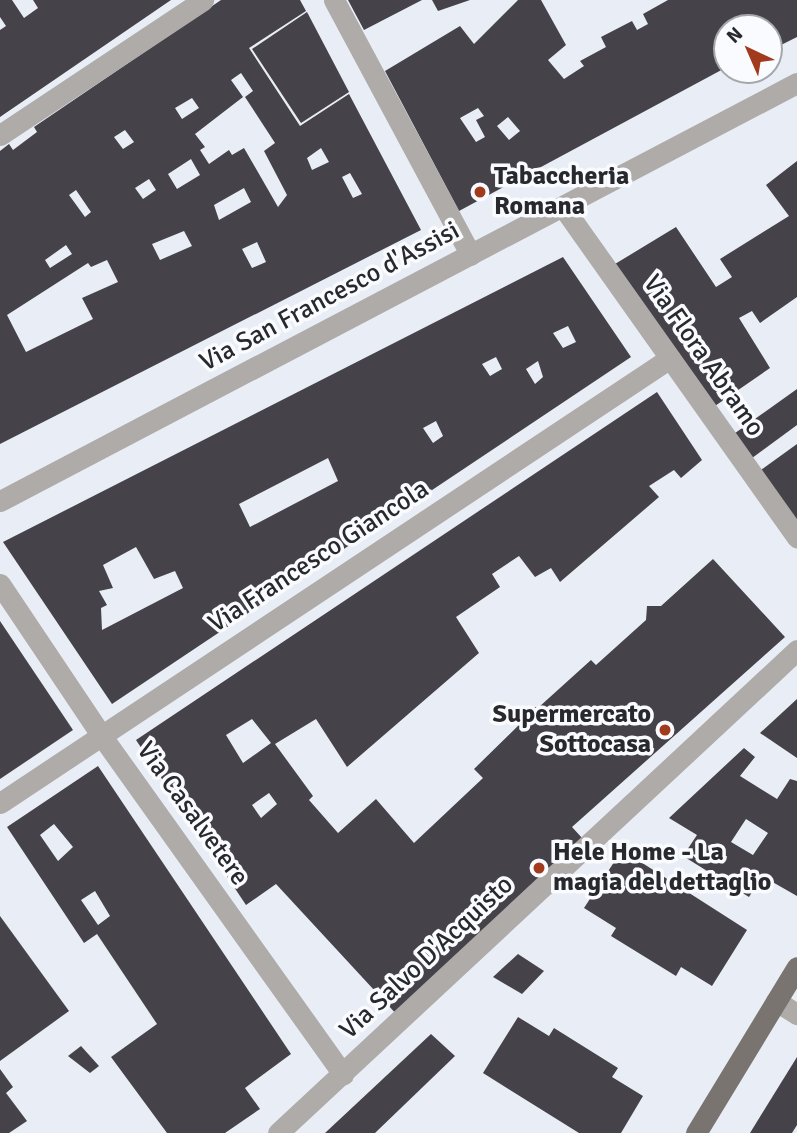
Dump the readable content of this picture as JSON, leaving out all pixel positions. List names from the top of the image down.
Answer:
{
  "streets": {
    "street": [
      "Via San Francesco d'Assisi",
      "Via Flora Abramo",
      "Via Francesco Giancola",
      "Via Casalvetere",
      "Via Salvo D'Acquisto"
    ]
  },
  "crossings": [
    ["Via San Francesco d'Assisi", "Via Flora Abramo"],
    ["Via Flora Abramo", "Via Francesco Giancola"],
    ["Via Francesco Giancola", "Via Casalvetere"],
    ["Via Casalvetere", "Via Salvo D'Acquisto"]
  ],
  "places": ["Tabaccheria Romana", "Supermercato Sottocasa", "Hele Home - La magia del dettaglio"],
  "north": "top left"
}
